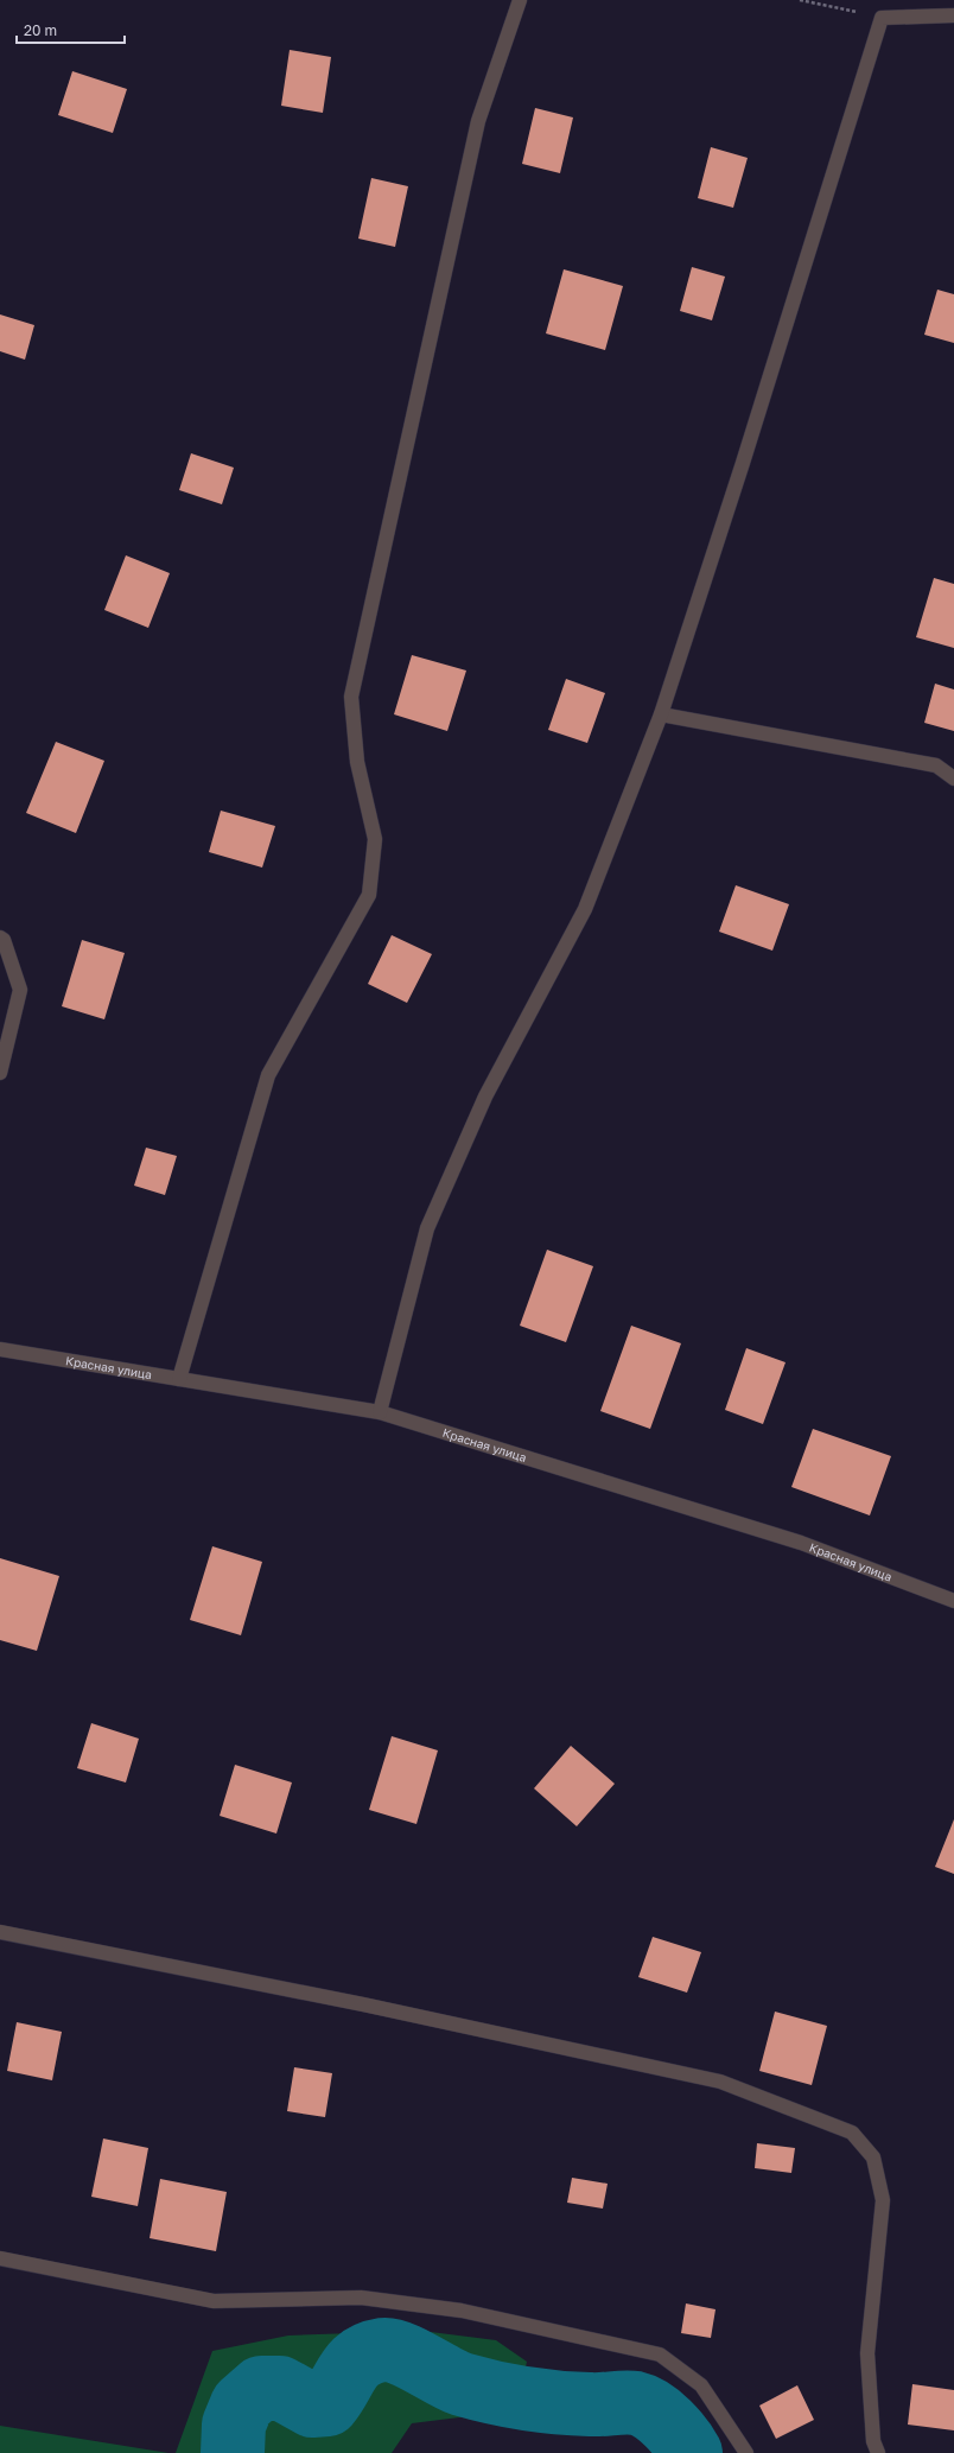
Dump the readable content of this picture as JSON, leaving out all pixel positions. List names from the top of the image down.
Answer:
{
  "streets": {
    "street": ["Красная улица"]
  },
  "scale_bar": "20 m"
}
